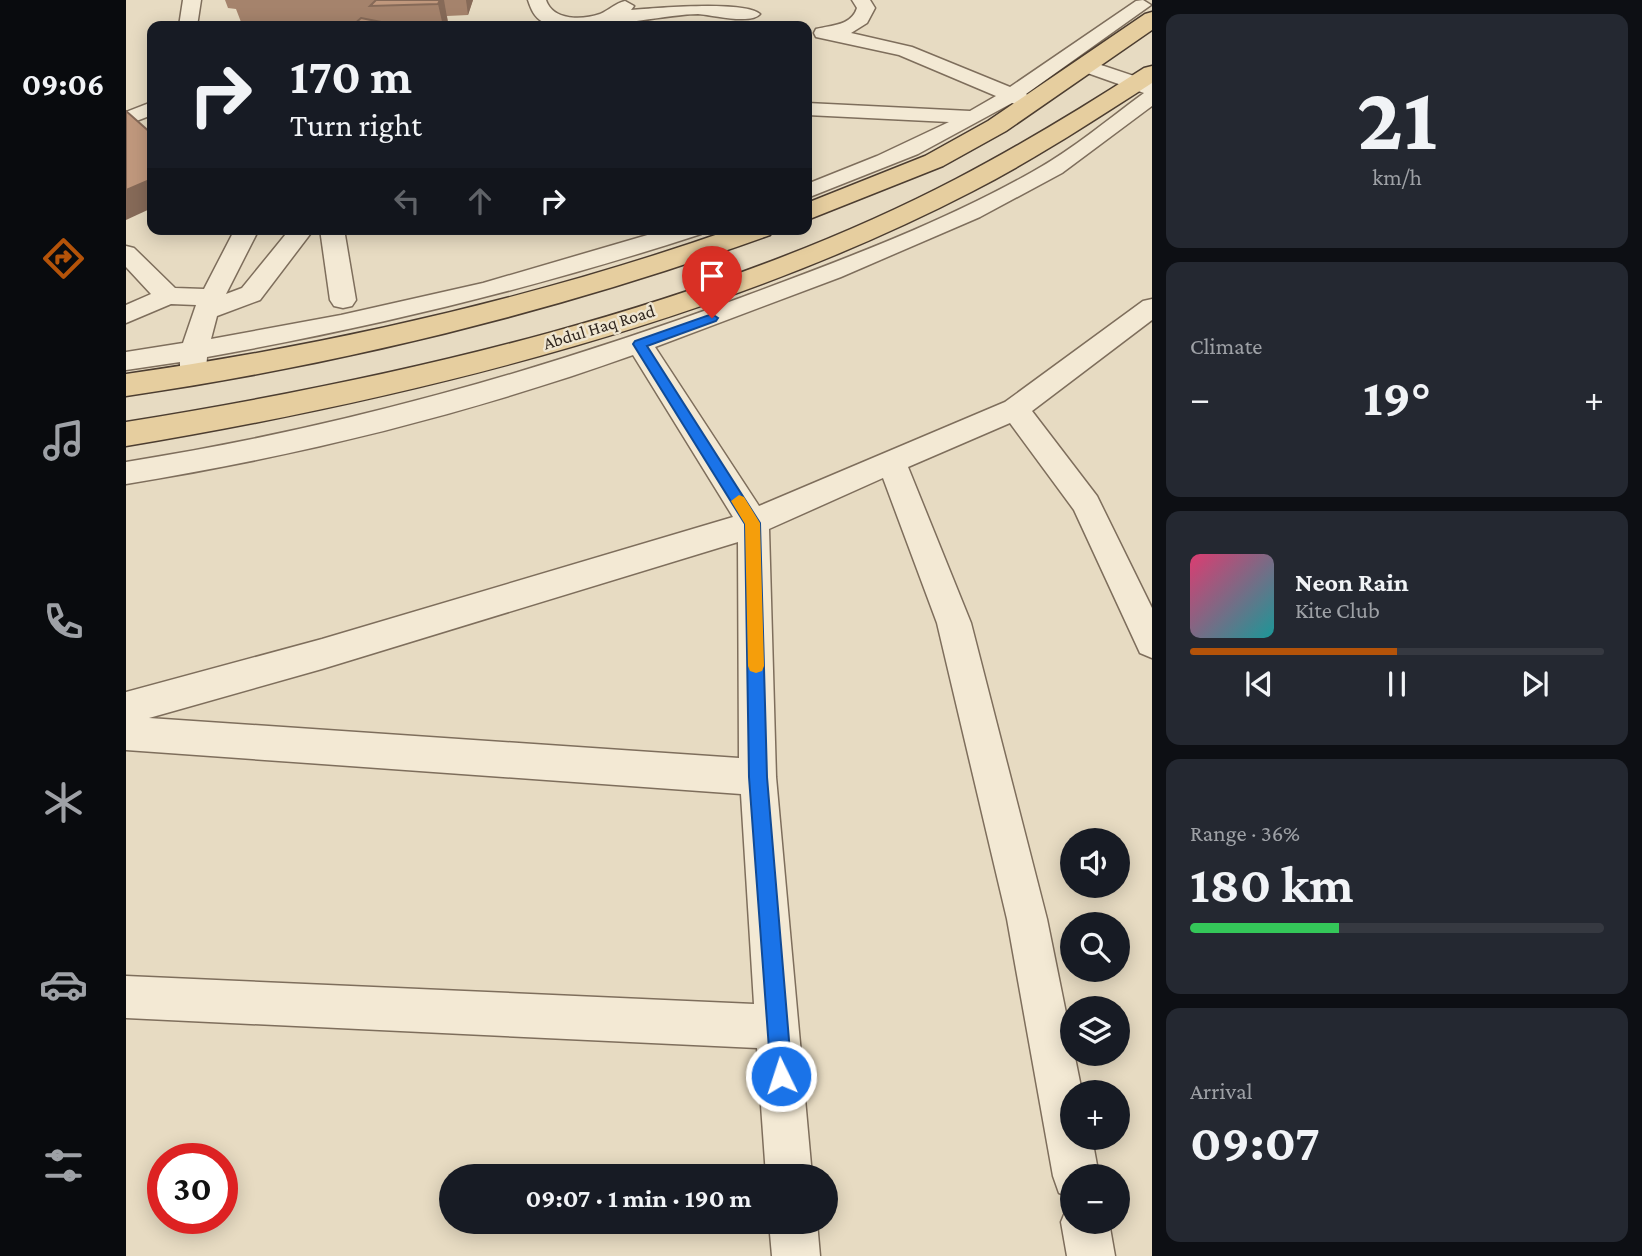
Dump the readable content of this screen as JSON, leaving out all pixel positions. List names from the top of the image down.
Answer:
{
  "streets": {
    "main road": ["Abdul Haq Road"]
  },
  "page": {
    "tabs": "09:06",
    "tile": [
      ["21", "km/h"],
      "Climate",
      ["Range · 36%", "180 km"],
      ["Arrival", "09:07"]
    ],
    "turn": ["170 m", "Turn right"],
    "heat": ["−", "19°", "+"],
    "song": ["Neon Rain", "Kite Club"],
    "map_buttons": ["+", "−"],
    "limit": "30",
    "trip": "09:07 · 1 min · 190 m"
  }
}
